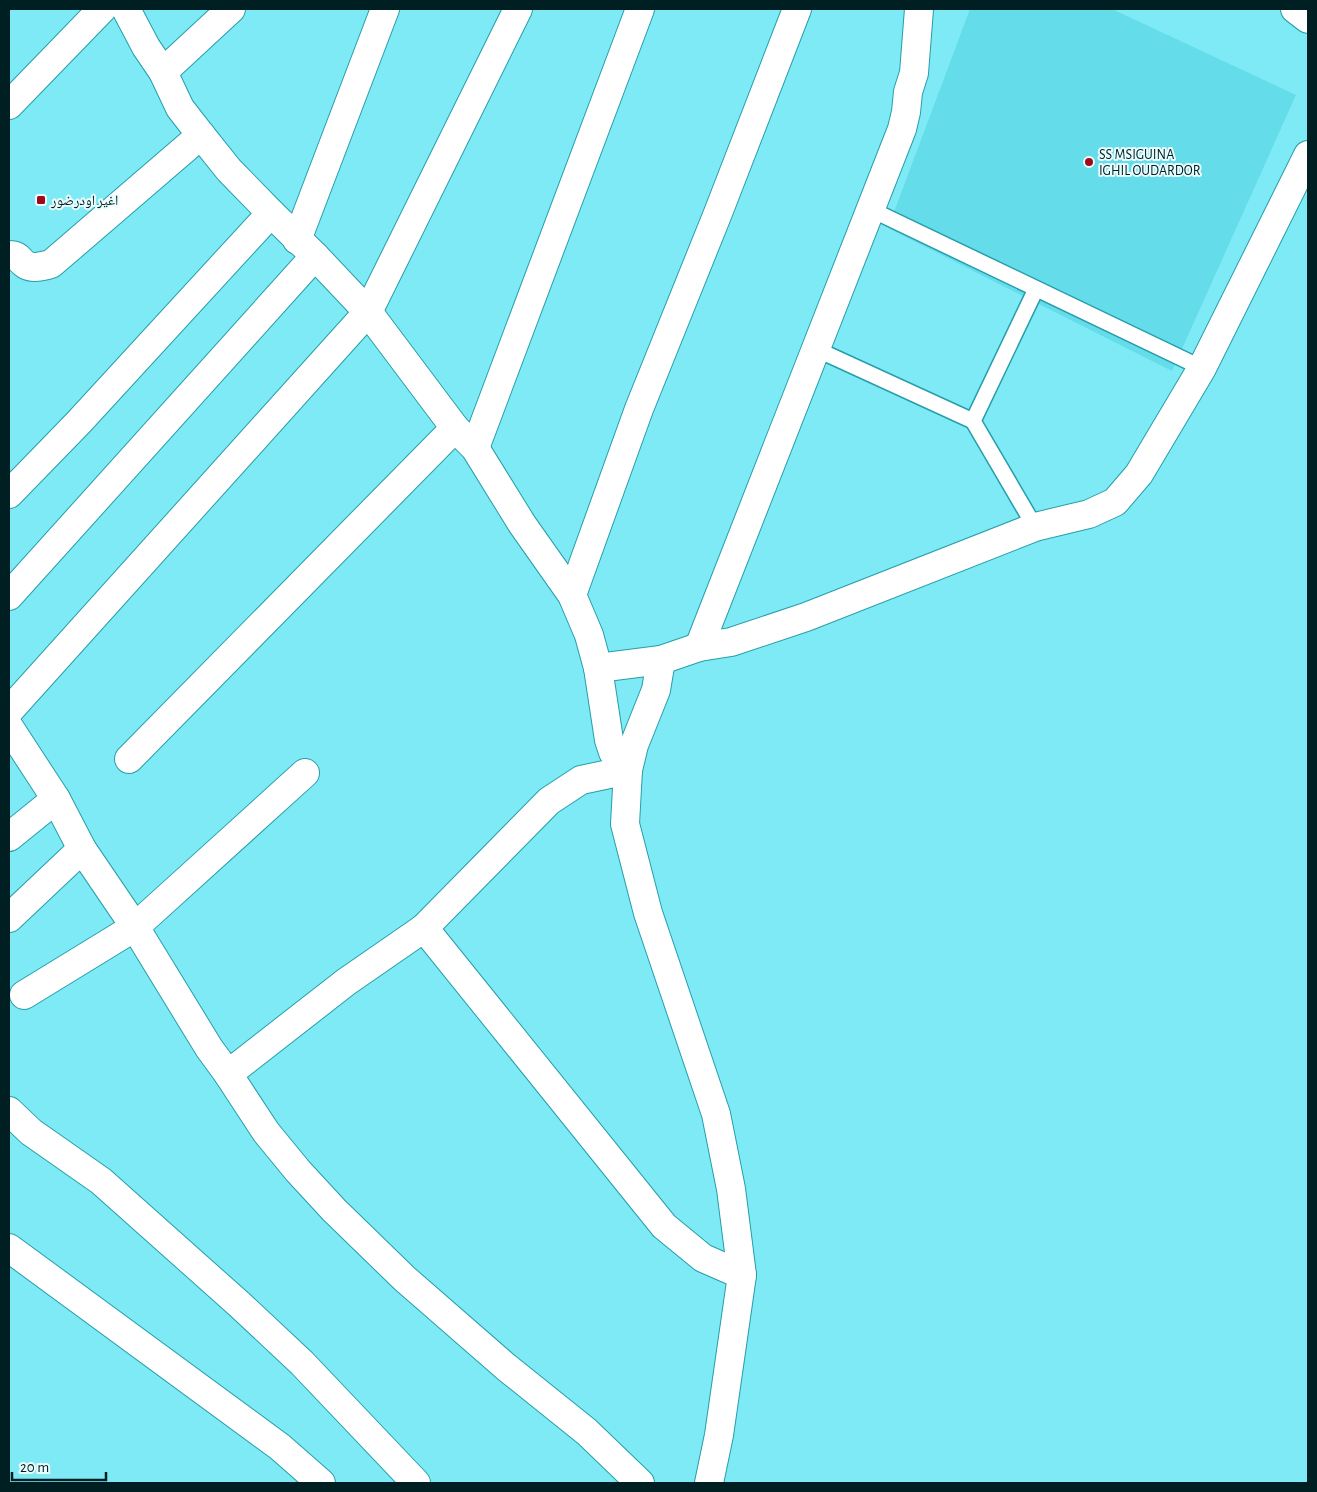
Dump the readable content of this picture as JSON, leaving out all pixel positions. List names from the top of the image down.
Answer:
{
  "places": {
    "other": ["SS MSIGUINA IGHIL OUDARDOR"],
    "transit": ["اغير اودرضور"]
  },
  "scale_bar": "20 m"
}
